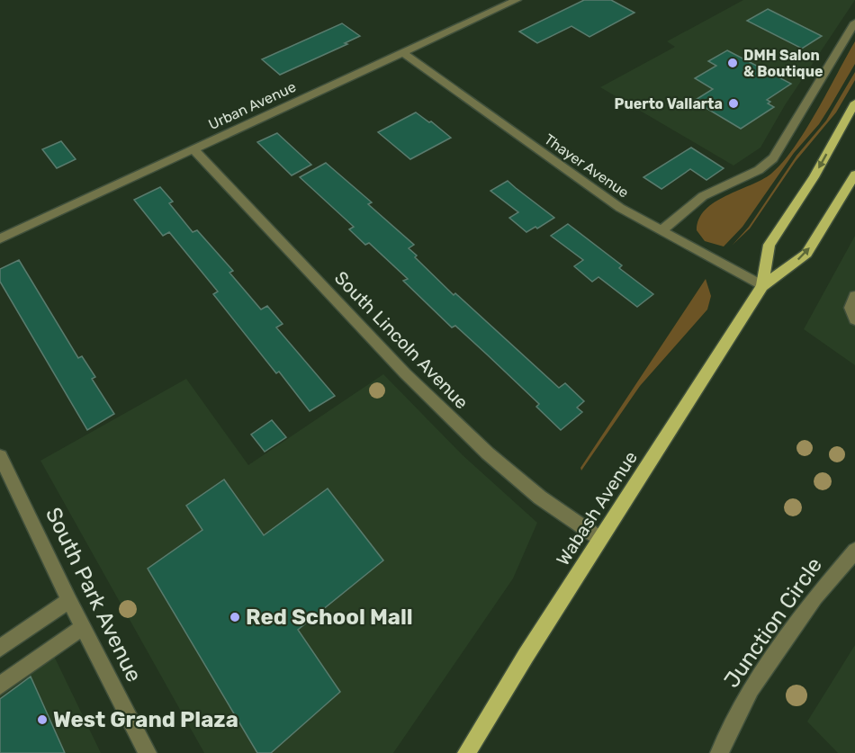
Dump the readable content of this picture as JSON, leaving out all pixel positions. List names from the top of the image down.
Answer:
{
  "streets": {
    "main road": ["Wabash Avenue"],
    "street": [
      "Urban Avenue",
      "Thayer Avenue",
      "South Lincoln Avenue",
      "South Park Avenue",
      "Junction Circle"
    ]
  },
  "crossings": [
    ["Urban Avenue", "Thayer Avenue"],
    ["Urban Avenue", "South Lincoln Avenue"],
    ["Thayer Avenue", "Wabash Avenue"],
    ["South Lincoln Avenue", "Wabash Avenue"]
  ],
  "places": [
    "DMH Salon & Boutique",
    "Puerto Vallarta",
    "Red School Mall",
    "West Grand Plaza"
  ]
}
